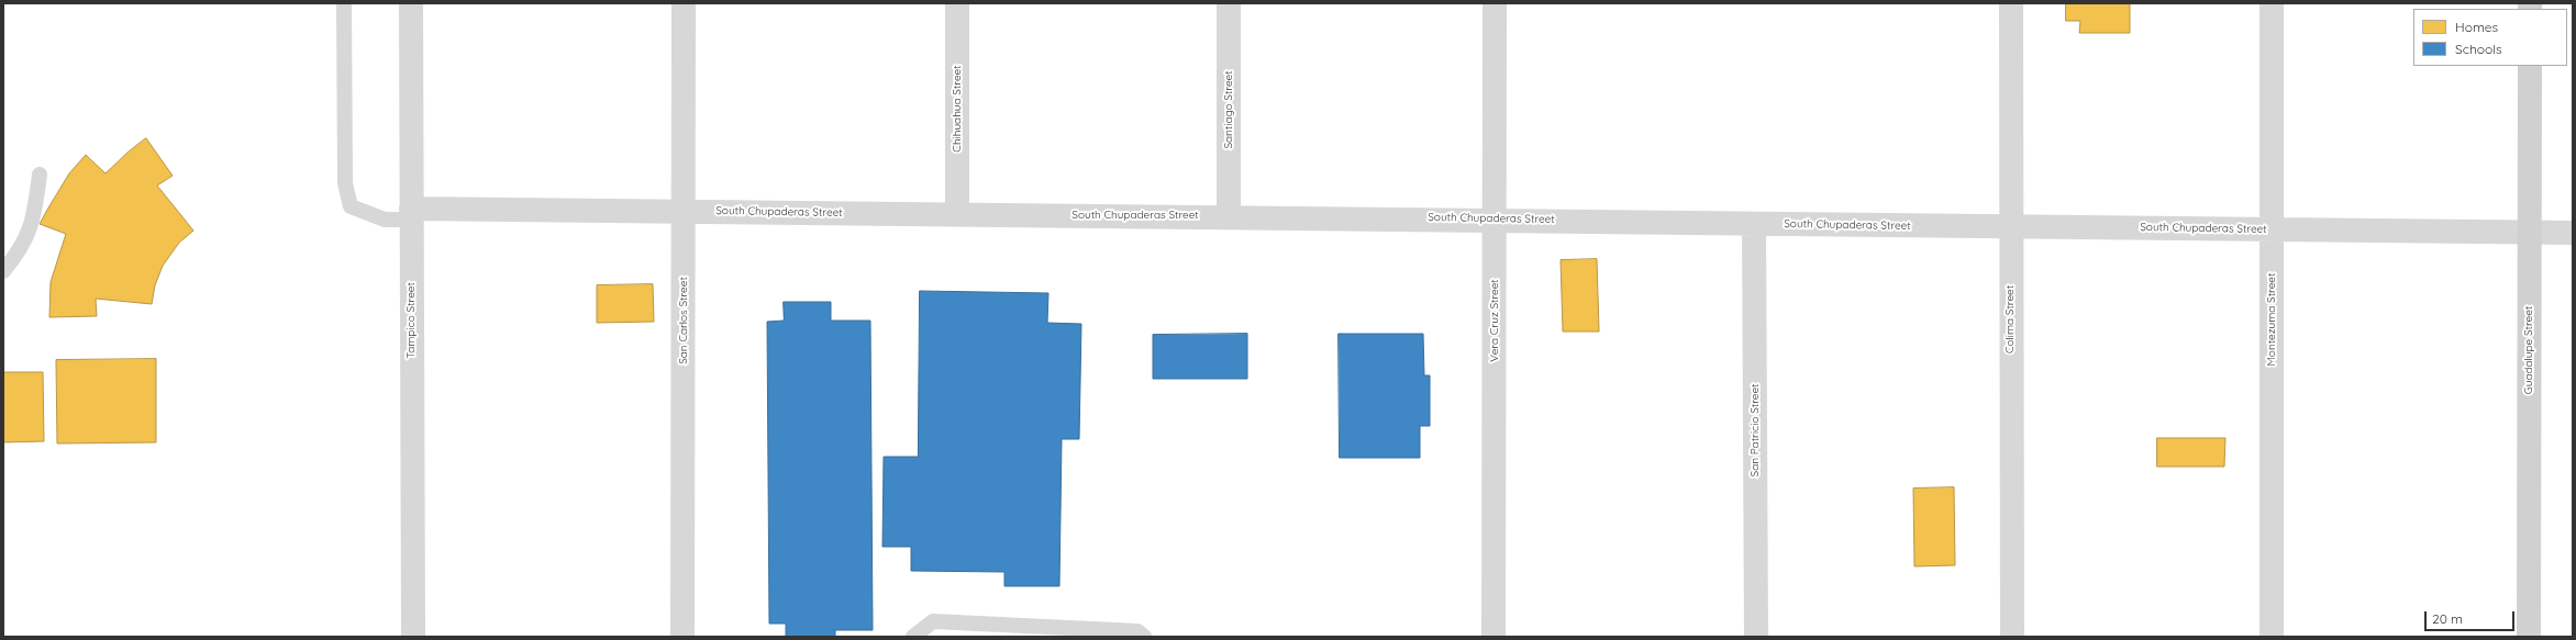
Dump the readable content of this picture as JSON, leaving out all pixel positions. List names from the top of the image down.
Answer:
{
  "streets": {
    "main road": ["Guadalupe Street"],
    "street": [
      "Chihuahua Street",
      "Santiago Street",
      "South Chupaderas Street",
      "Colima Street",
      "Montezuma Street",
      "Tampico Street",
      "San Carlos Street",
      "Vera Cruz Street",
      "San Patricio Street"
    ]
  },
  "crossings": [
    ["Chihuahua Street", "South Chupaderas Street"],
    ["Santiago Street", "South Chupaderas Street"],
    ["South Chupaderas Street", "Colima Street"],
    ["South Chupaderas Street", "Montezuma Street"],
    ["South Chupaderas Street", "Tampico Street"],
    ["South Chupaderas Street", "San Carlos Street"],
    ["South Chupaderas Street", "Vera Cruz Street"],
    ["South Chupaderas Street", "Guadalupe Street"],
    ["South Chupaderas Street", "San Patricio Street"]
  ],
  "legend": ["Homes", "Schools"],
  "scale_bar": "20 m"
}
